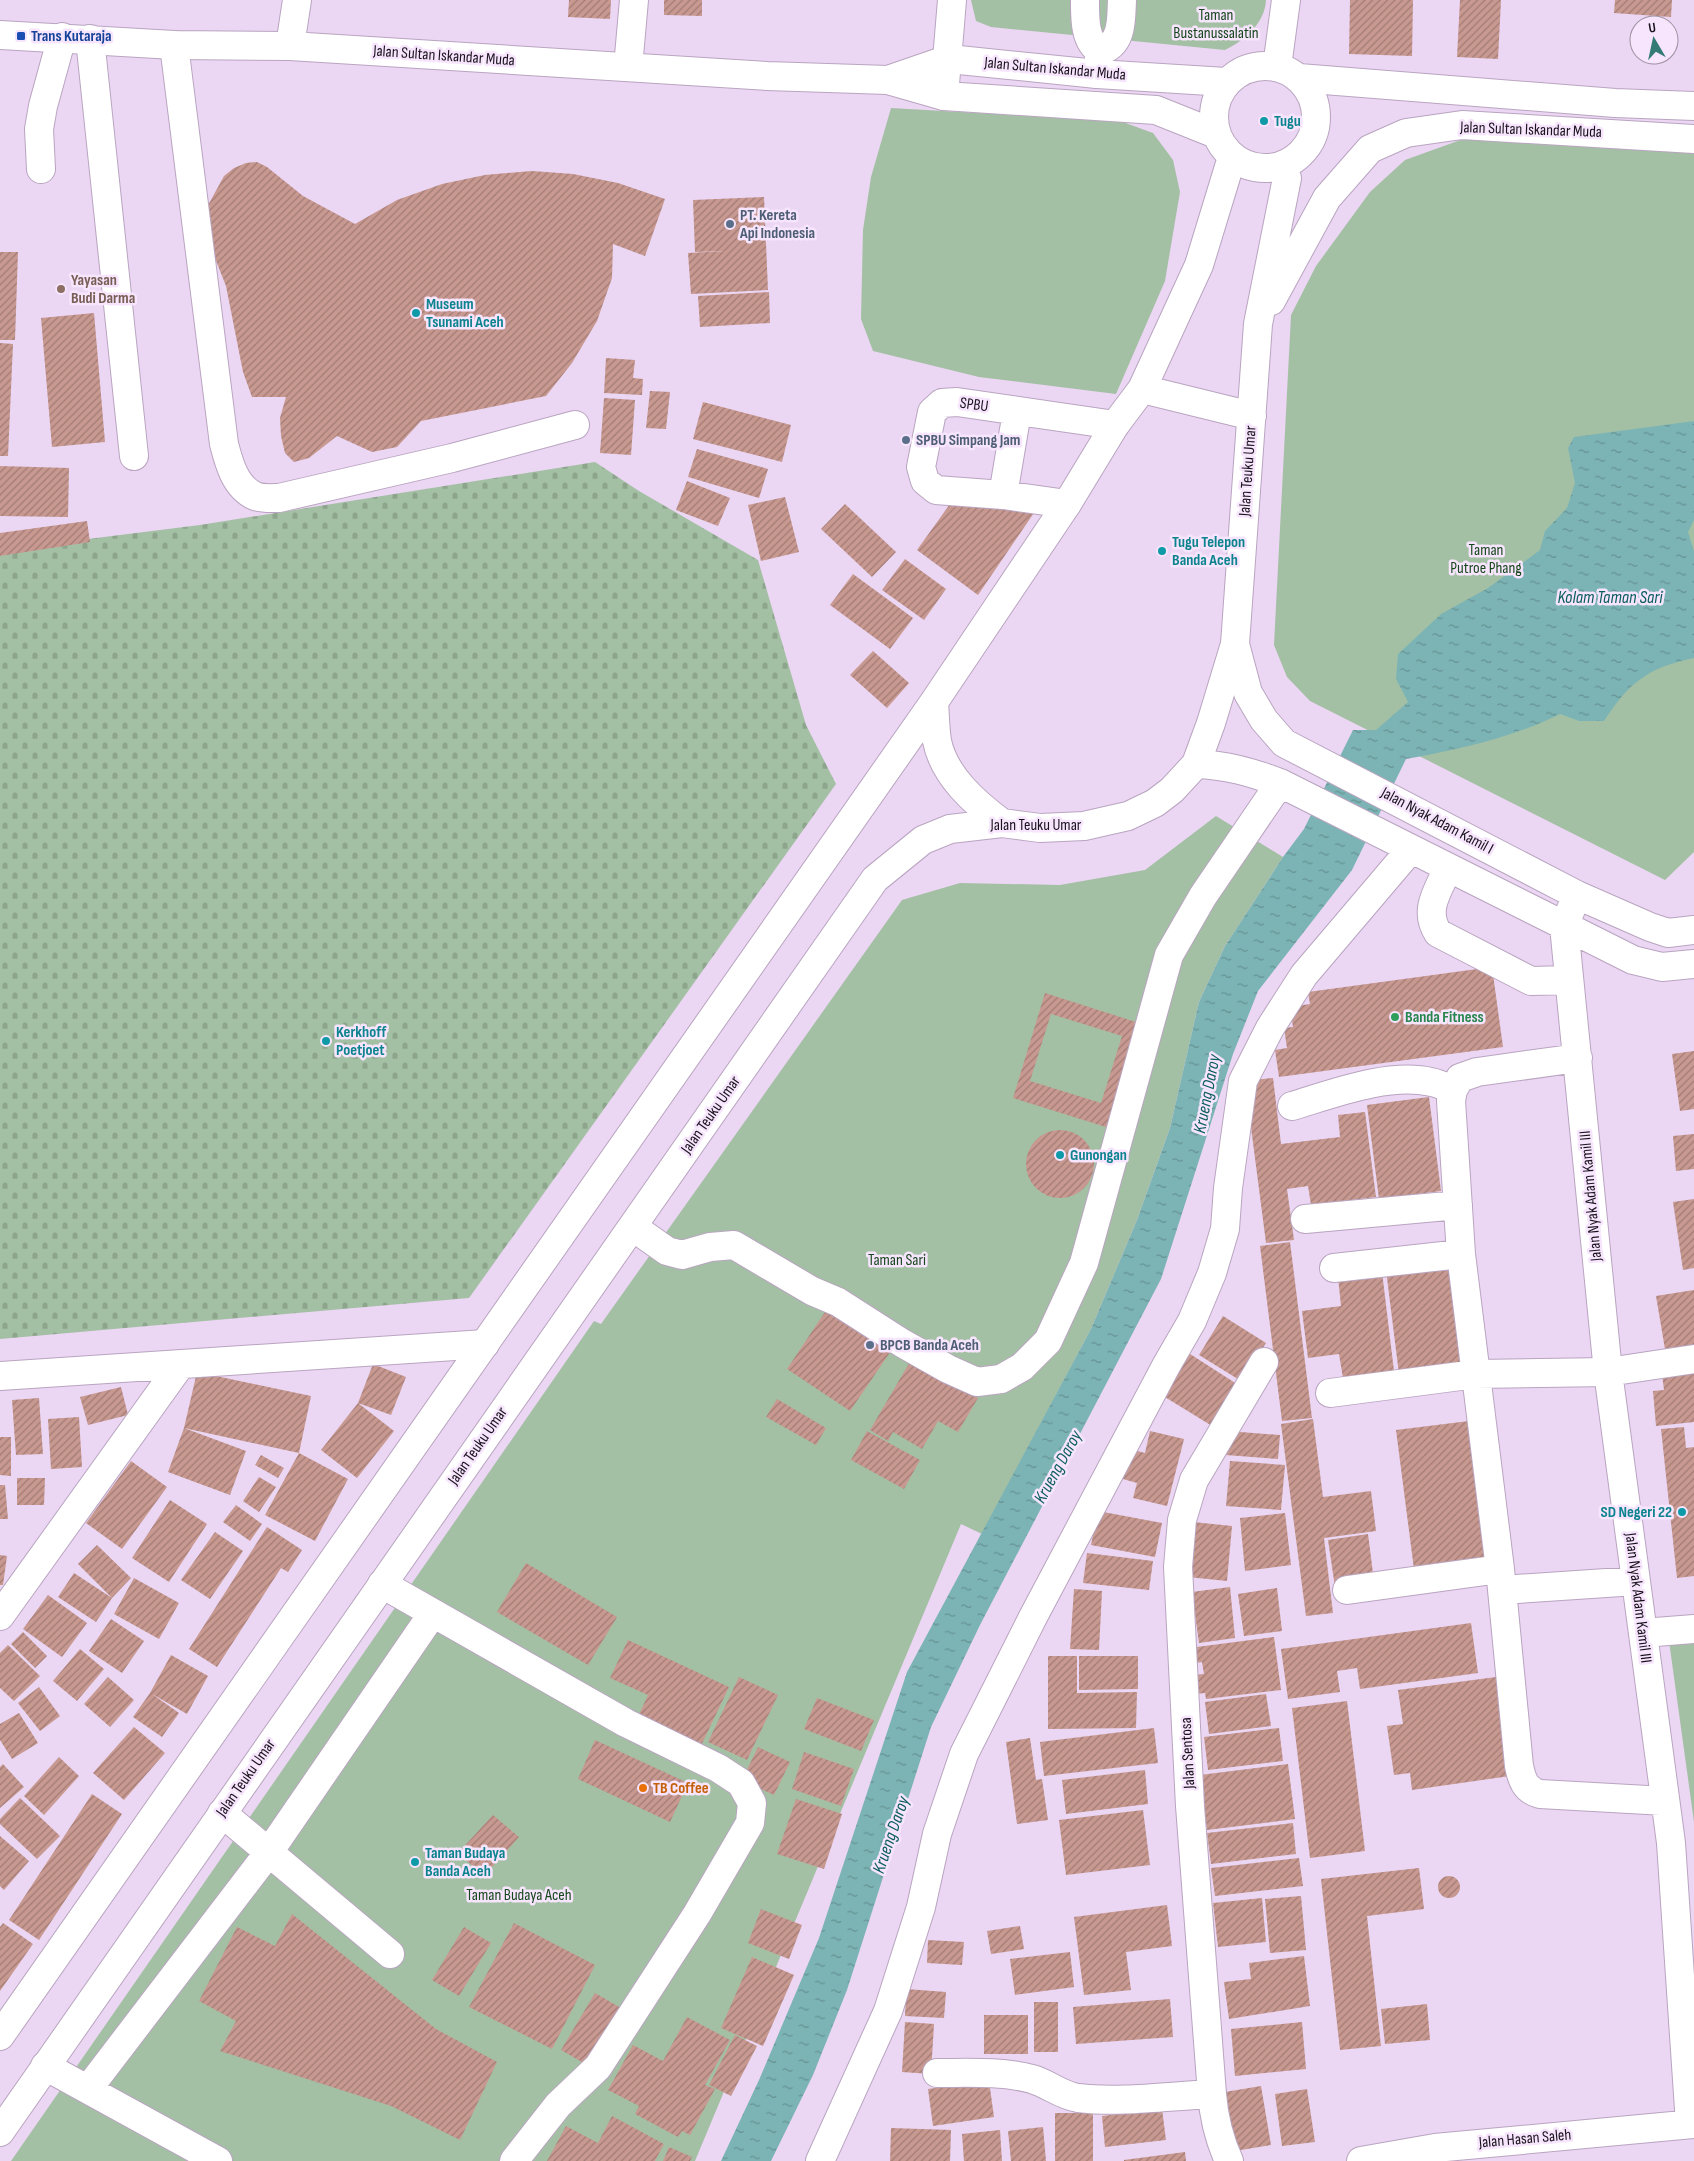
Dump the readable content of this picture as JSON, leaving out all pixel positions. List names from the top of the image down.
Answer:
{
  "streets": {
    "main road": [
      "Jalan Sultan Iskandar Muda",
      "SPBU",
      "Jalan Teuku Umar",
      "Jalan Nyak Adam Kamil I",
      "Jalan Nyak Adam Kamil III",
      "Jalan Sentosa",
      "Jalan Hasan Saleh"
    ]
  },
  "crossings": [
    ["Jalan Sultan Iskandar Muda", "Jalan Teuku Umar"],
    ["Jalan Teuku Umar", "Jalan Nyak Adam Kamil I"],
    ["Jalan Nyak Adam Kamil I", "Jalan Nyak Adam Kamil III"],
    ["Jalan Nyak Adam Kamil III", "Jalan Hasan Saleh"]
  ],
  "water": ["Kolam Taman Sari", "Krueng Daroy"],
  "parks": [
    "Taman Bustanussalatin",
    "Taman Putroe Phang",
    "Taman Sari",
    "Taman Budaya Aceh"
  ],
  "places": {
    "transit": ["Trans Kutaraja"],
    "other": [
      "Tugu",
      "PT. Kereta Api Indonesia",
      "Yayasan Budi Darma",
      "Museum Tsunami Aceh",
      "SPBU Simpang Jam",
      "Tugu Telepon Banda Aceh",
      "Banda Fitness",
      "Kerkhoff Poetjoet",
      "Gunongan",
      "BPCB Banda Aceh",
      "SD Negeri 22",
      "TB Coffee",
      "Taman Budaya Banda Aceh"
    ]
  },
  "north": "top"
}
